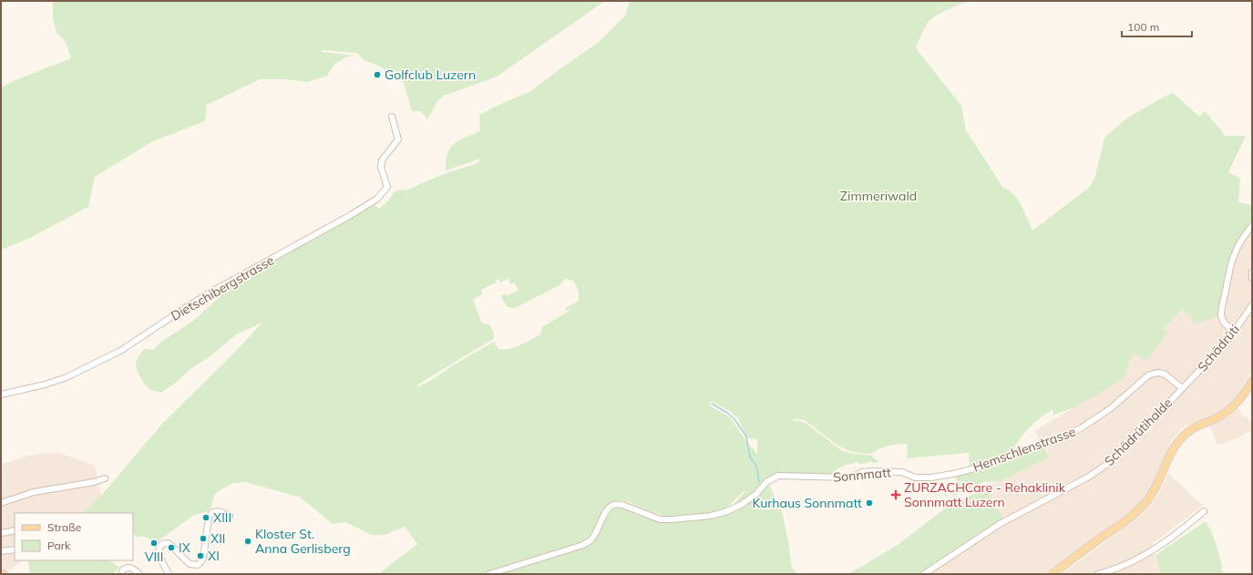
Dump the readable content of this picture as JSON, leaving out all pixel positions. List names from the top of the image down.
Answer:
{
  "streets": {
    "street": [
      "Dietschibergstrasse",
      "Schädrüti",
      "Schädrütihalde",
      "Hemschlenstrasse",
      "Sonnmatt"
    ]
  },
  "crossings": [
    ["Schädrüti", "Schädrütihalde"],
    ["Schädrüti", "Hemschlenstrasse"],
    ["Schädrütihalde", "Hemschlenstrasse"],
    ["Hemschlenstrasse", "Sonnmatt"]
  ],
  "parks": ["Zimmeriwald"],
  "places": {
    "other": [
      "Golfclub Luzern",
      "Kurhaus Sonnmatt",
      "XIII",
      "XII",
      "Kloster St. Anna Gerlisberg",
      "VIII",
      "IX",
      "XI"
    ],
    "health": ["ZURZACHCare - Rehaklinik Sonnmatt Luzern"]
  },
  "legend": ["Straße", "Park"],
  "scale_bar": "100 m"
}
